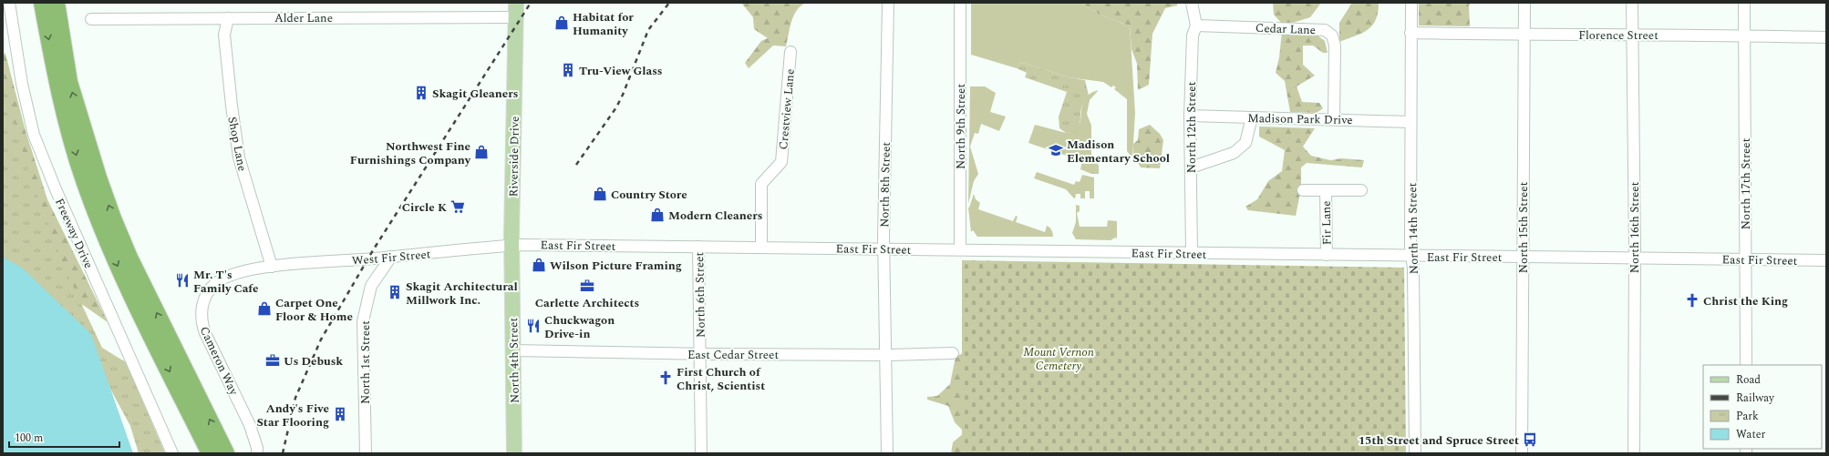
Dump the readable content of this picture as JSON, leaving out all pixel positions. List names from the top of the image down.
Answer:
{
  "streets": {
    "main road": ["Riverside Drive", "North 4th Street"],
    "street": [
      "Alder Lane",
      "Cedar Lane",
      "Florence Street",
      "Crestview Lane",
      "Madison Park Drive",
      "North 9th Street",
      "North 12th Street",
      "Shop Lane",
      "North 17th Street",
      "North 8th Street",
      "Fir Lane",
      "North 15th Street",
      "North 16th Street",
      "North 14th Street",
      "Freeway Drive",
      "East Fir Street",
      "West Fir Street",
      "North 6th Street",
      "East Cedar Street",
      "Cameron Way",
      "North 1st Street"
    ]
  },
  "crossings": [
    ["Alder Lane", "Shop Lane"],
    ["Alder Lane", "Riverside Drive"],
    ["Cedar Lane", "Madison Park Drive"],
    ["Cedar Lane", "North 12th Street"],
    ["Florence Street", "North 17th Street"],
    ["Florence Street", "North 15th Street"],
    ["Florence Street", "North 16th Street"],
    ["Florence Street", "North 14th Street"],
    ["Crestview Lane", "East Fir Street"],
    ["Madison Park Drive", "North 12th Street"],
    ["Madison Park Drive", "North 14th Street"],
    ["North 9th Street", "East Fir Street"],
    ["North 12th Street", "East Fir Street"],
    ["Shop Lane", "West Fir Street"],
    ["Shop Lane", "Cameron Way"],
    ["Riverside Drive", "East Fir Street"],
    ["Riverside Drive", "West Fir Street"],
    ["Riverside Drive", "North 4th Street"],
    ["North 17th Street", "East Fir Street"],
    ["North 8th Street", "East Fir Street"],
    ["North 8th Street", "East Cedar Street"],
    ["Fir Lane", "East Fir Street"],
    ["North 15th Street", "East Fir Street"],
    ["North 16th Street", "East Fir Street"],
    ["North 14th Street", "East Fir Street"],
    ["East Fir Street", "West Fir Street"],
    ["East Fir Street", "North 6th Street"],
    ["East Fir Street", "North 4th Street"],
    ["West Fir Street", "Cameron Way"],
    ["West Fir Street", "North 4th Street"],
    ["West Fir Street", "North 1st Street"],
    ["North 6th Street", "East Cedar Street"],
    ["East Cedar Street", "North 4th Street"]
  ],
  "parks": ["Mount Vernon Cemetery"],
  "places": {
    "shop": [
      "Habitat for Humanity",
      "Northwest Fine Furnishings Company",
      "Country Store",
      "Modern Cleaners",
      "Wilson Picture Framing",
      "Carpet One Floor & Home"
    ],
    "building": [
      "Tru-View Glass",
      "Skagit Gleaners",
      "Skagit Architectural Millwork Inc.",
      "Andy's Five Star Flooring"
    ],
    "school or university": ["Madison Elementary School"],
    "supermarket": ["Circle K"],
    "restaurant": ["Mr. T's Family Cafe", "Chuckwagon Drive-in"],
    "office": ["Carlette Architects", "Us Debusk"],
    "church": ["Christ the King", "First Church of Christ, Scientist"],
    "bus stop": ["15th Street and Spruce Street"]
  },
  "legend": [
    "Road",
    "Railway",
    "Park",
    "Water"
  ],
  "scale_bar": "100 m"
}
